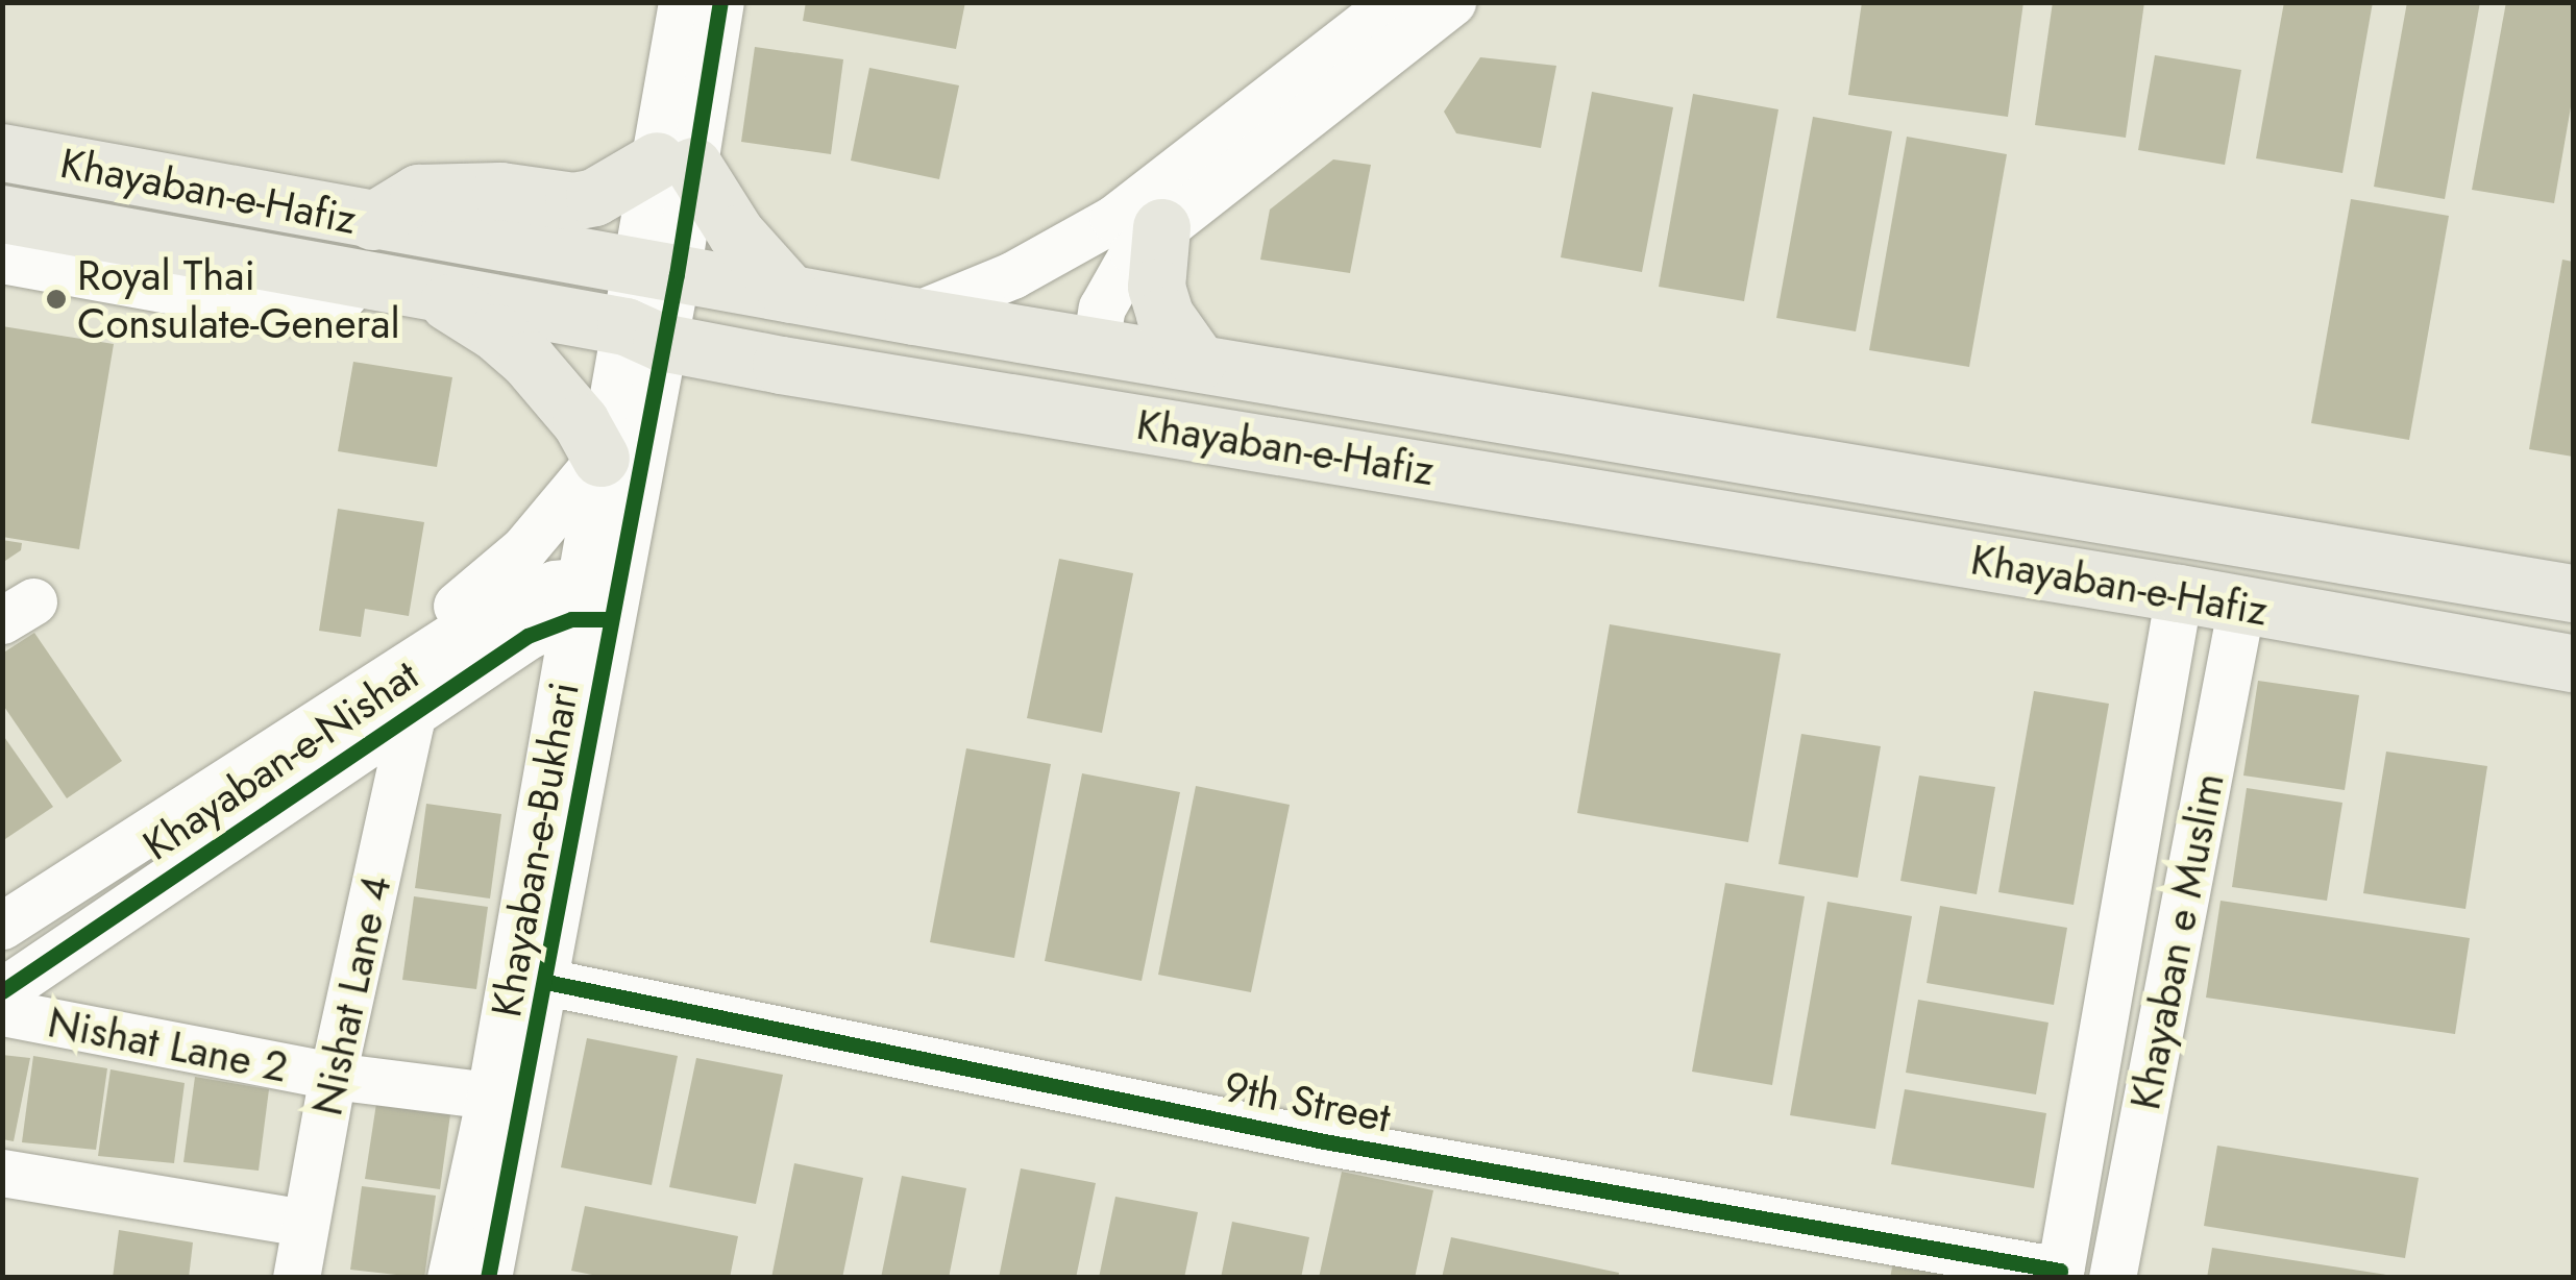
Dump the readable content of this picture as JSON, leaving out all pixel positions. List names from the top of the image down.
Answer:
{
  "streets": {
    "main road": ["Khayaban-e-Hafiz"],
    "street": [
      "Khayaban-e-Nishat",
      "Khayaban-e-Bukhari",
      "Khayaban e Muslim",
      "Nishat Lane 4",
      "Nishat Lane 2",
      "9th Street"
    ]
  },
  "crossings": [
    ["Khayaban-e-Hafiz", "Khayaban-e-Bukhari"],
    ["Khayaban-e-Hafiz", "Khayaban e Muslim"],
    ["Khayaban-e-Nishat", "Khayaban-e-Bukhari"],
    ["Khayaban-e-Nishat", "Nishat Lane 4"],
    ["Khayaban-e-Bukhari", "Nishat Lane 2"],
    ["Khayaban-e-Bukhari", "9th Street"],
    ["Nishat Lane 4", "Nishat Lane 2"]
  ],
  "places": ["Royal Thai Consulate-General"]
}
